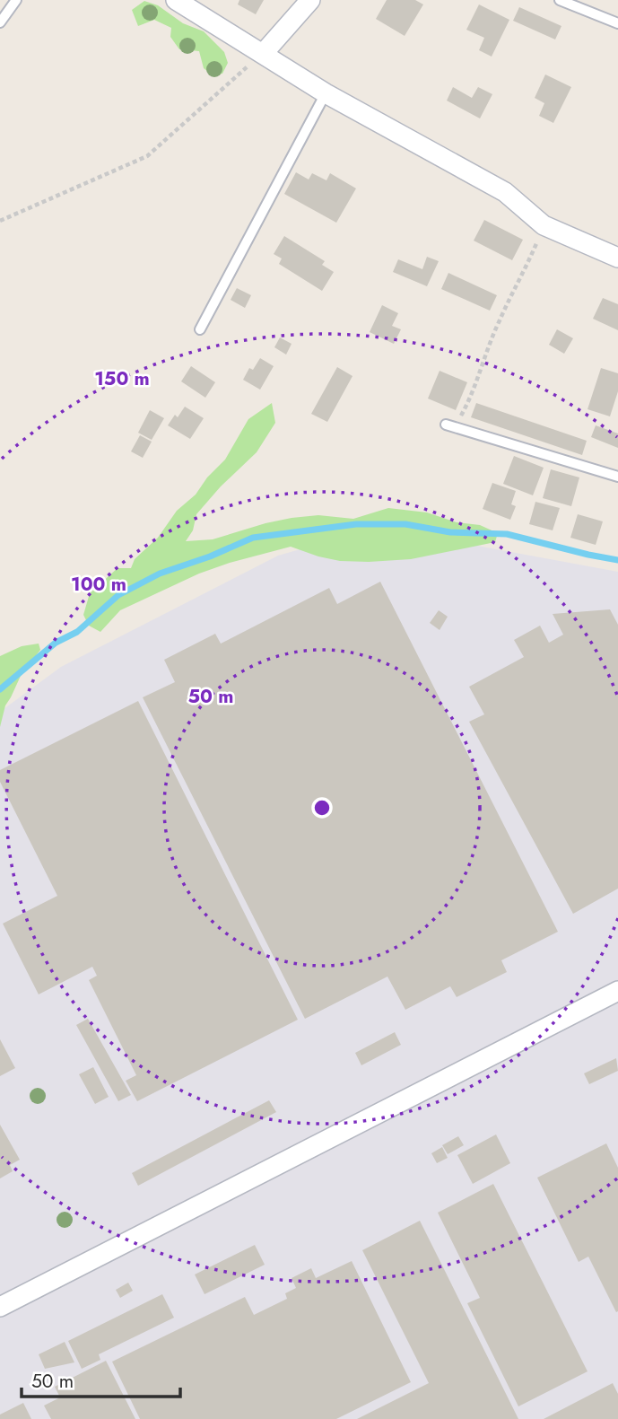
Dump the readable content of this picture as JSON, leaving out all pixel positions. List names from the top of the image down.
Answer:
{
  "scale_bar": "50 m",
  "rings": ["150 m", "100 m", "50 m"]
}
